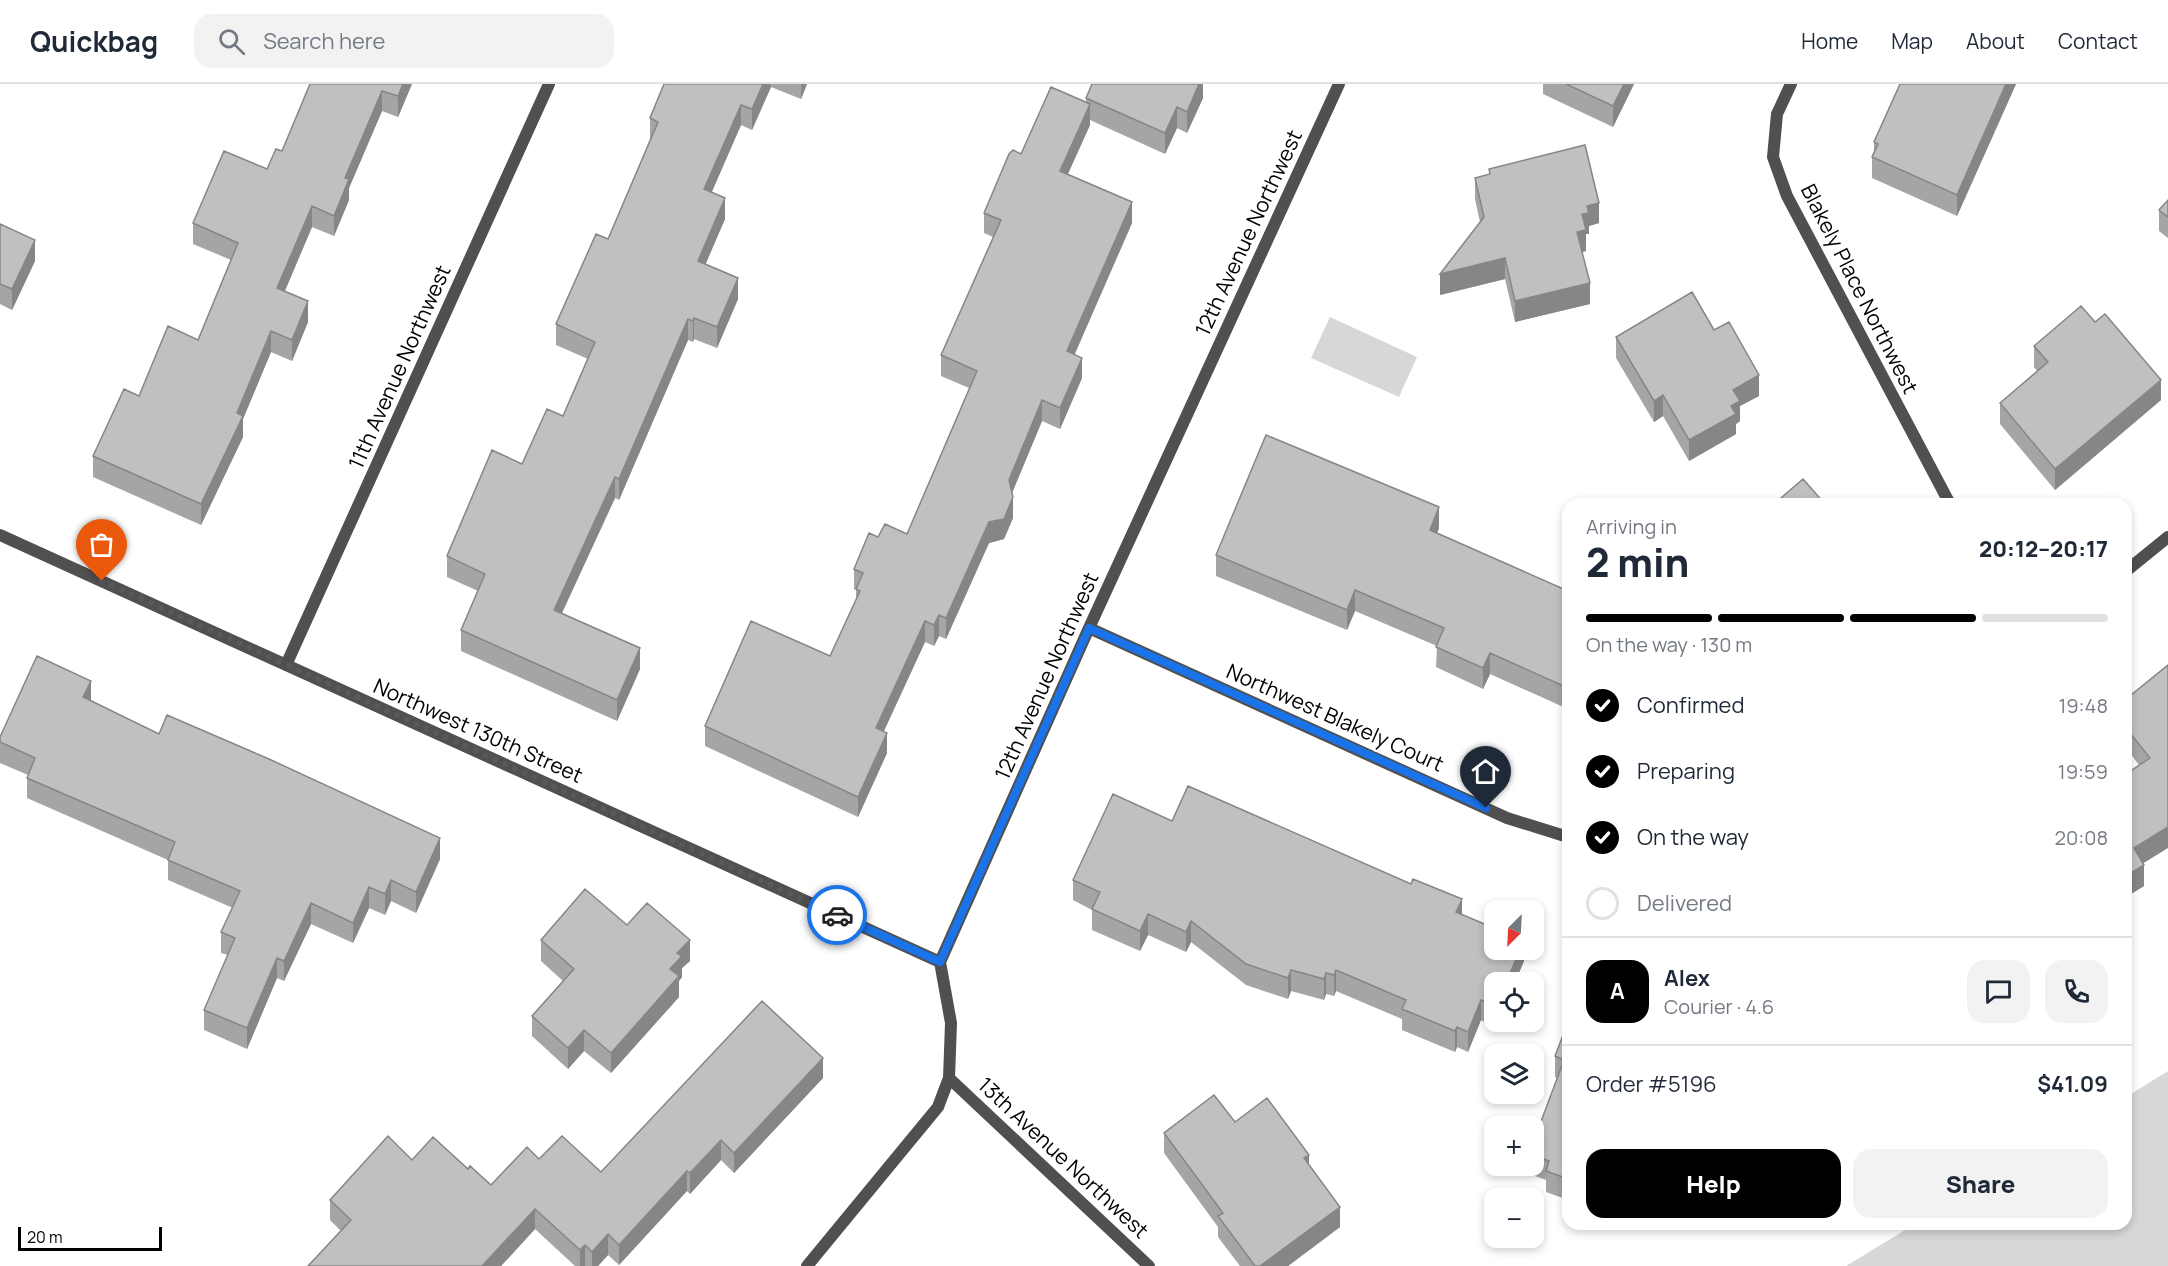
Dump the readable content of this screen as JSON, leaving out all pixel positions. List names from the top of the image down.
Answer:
{
  "streets": {
    "street": [
      "12th Avenue Northwest",
      "Blakely Place Northwest",
      "11th Avenue Northwest",
      "Northwest Blakely Court",
      "Northwest 130th Street",
      "13th Avenue Northwest"
    ]
  },
  "crossings": [
    ["12th Avenue Northwest", "Northwest Blakely Court"],
    ["12th Avenue Northwest", "Northwest 130th Street"],
    ["11th Avenue Northwest", "Northwest 130th Street"]
  ],
  "scale_bar": "20 m",
  "north": "bottom left",
  "page": {
    "header": "Quickbag",
    "search": "Search here",
    "nav": [
      "Home",
      "Map",
      "About",
      "Contact"
    ],
    "heading": ["2 min", "Arriving in", "20:12–20:17"],
    "panel": [
      "Alex",
      "Courier · 4.6",
      "Order #5196",
      "$41.09"
    ],
    "bar": "On the way · 130 m",
    "list": [
      ["Confirmed", "19:48"],
      ["Preparing", "19:59"],
      ["On the way", "20:08"],
      "Delivered"
    ],
    "map_buttons": ["+", "−"],
    "round": "A",
    "buttons": ["Help", "Share"],
    "scale": "20 m"
  }
}
